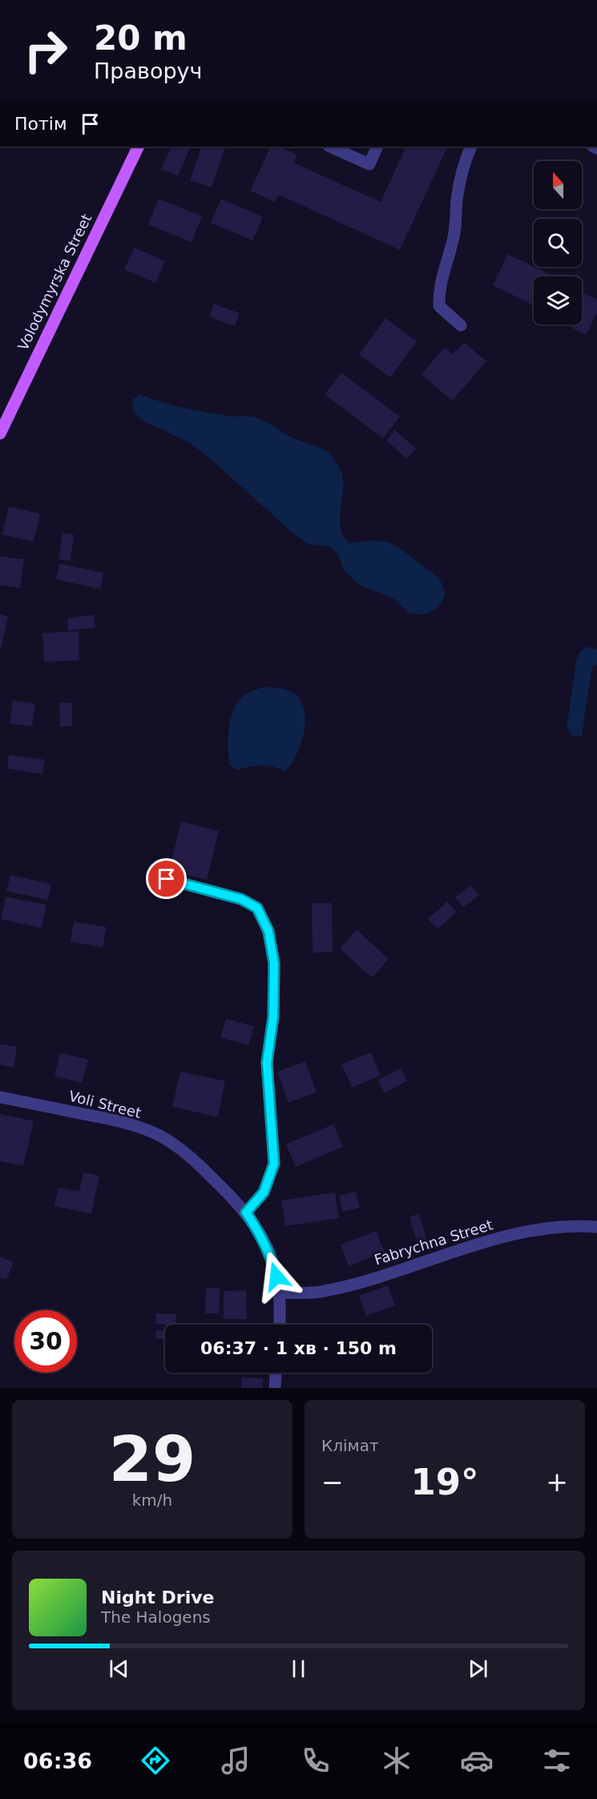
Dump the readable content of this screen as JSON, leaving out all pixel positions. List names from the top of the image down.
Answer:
{
  "streets": {
    "main road": ["Volodymyrska Street"],
    "street": ["Voli Street", "Fabrychna Street"]
  },
  "crossings": [
    ["Voli Street", "Fabrychna Street"]
  ],
  "north": "top",
  "page": {
    "turn": ["20 m", "Праворуч"],
    "then": "Потім",
    "limit": "30",
    "trip": "06:37 · 1 хв · 150 m",
    "tile": [
      ["29", "km/h"],
      "Клімат"
    ],
    "heat": ["−", "19°", "+"],
    "song": ["Night Drive", "The Halogens"],
    "tabs": "06:36"
  }
}
